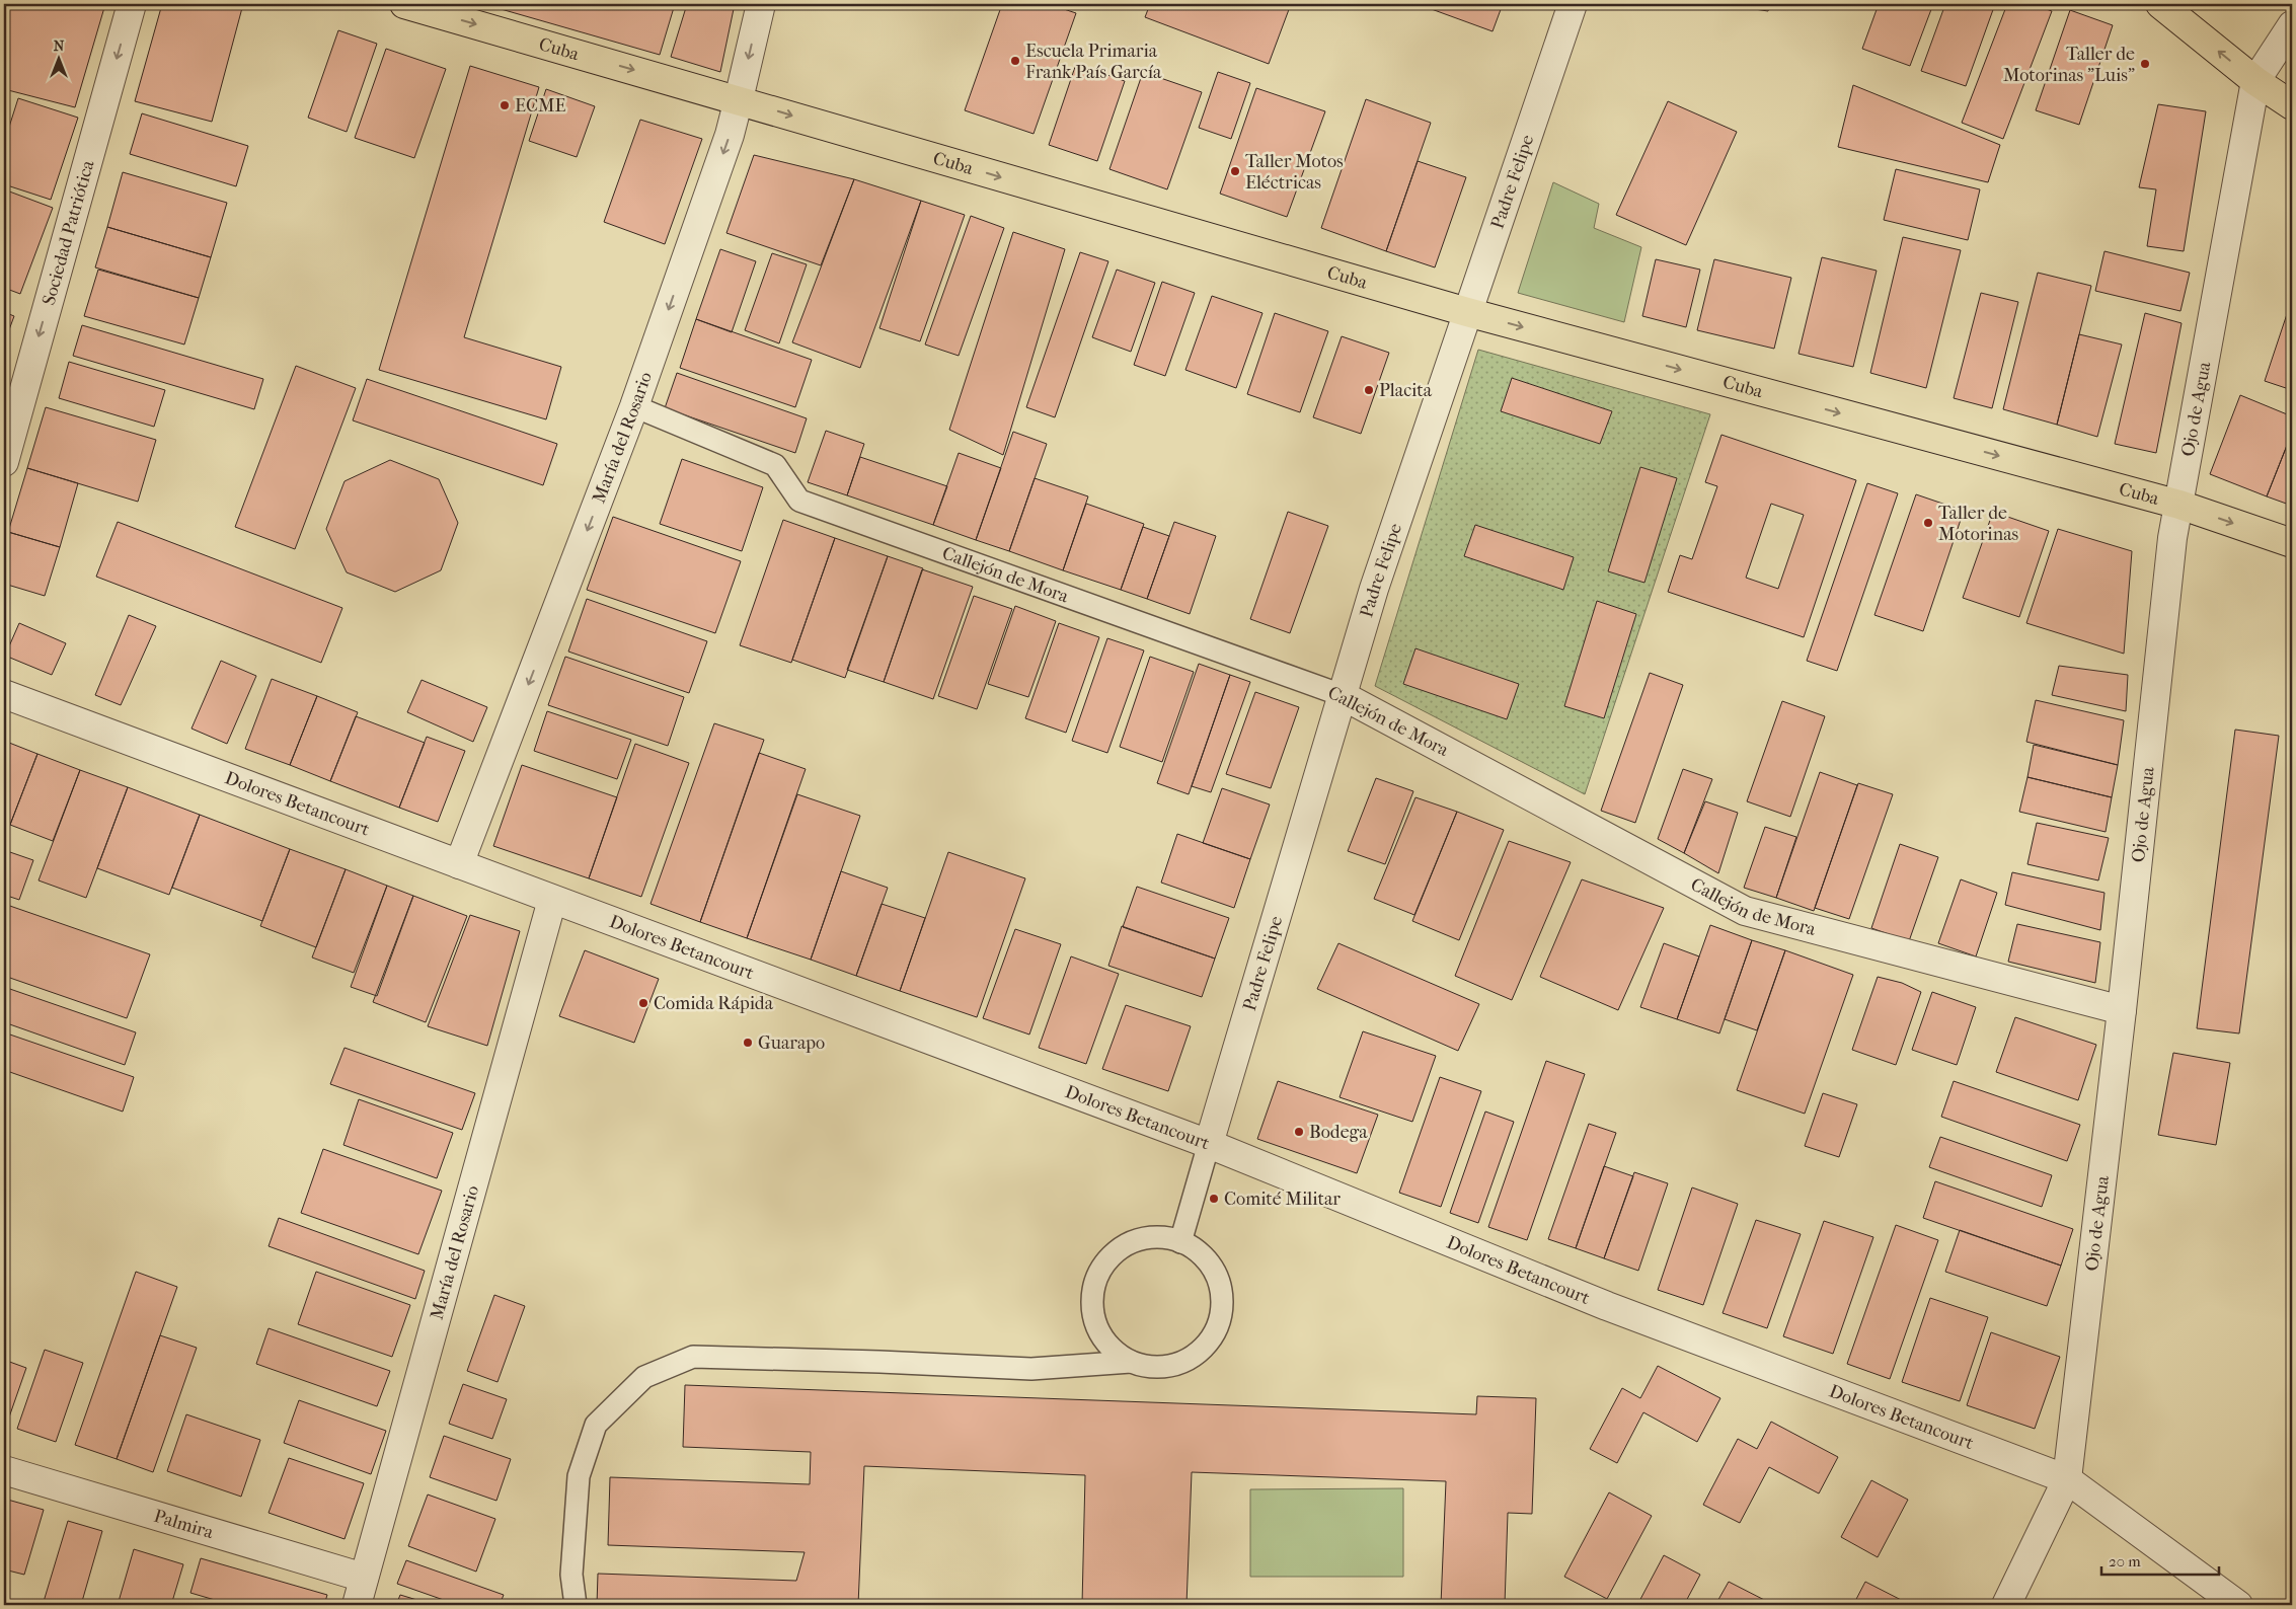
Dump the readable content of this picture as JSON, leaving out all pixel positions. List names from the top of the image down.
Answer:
{
  "streets": {
    "main road": ["Cuba"],
    "street": [
      "Padre Felipe",
      "Sociedad Patriótica",
      "Ojo de Agua",
      "María del Rosario",
      "Callejón de Mora",
      "Dolores Betancourt",
      "Palmira"
    ]
  },
  "crossings": [
    ["Cuba", "Padre Felipe"],
    ["Cuba", "Ojo de Agua"],
    ["Cuba", "María del Rosario"],
    ["Padre Felipe", "Callejón de Mora"],
    ["Padre Felipe", "Dolores Betancourt"],
    ["Ojo de Agua", "Callejón de Mora"],
    ["Ojo de Agua", "Dolores Betancourt"],
    ["María del Rosario", "Callejón de Mora"],
    ["María del Rosario", "Dolores Betancourt"],
    ["María del Rosario", "Palmira"]
  ],
  "one_way": ["Cuba", "Sociedad Patriótica", "María del Rosario"],
  "places": [
    "Escuela Primaria Frank País García",
    "Taller de Motorinas \"Luis\"",
    "ECME",
    "Taller Motos Eléctricas",
    "Placita",
    "Taller de Motorinas",
    "Comida Rápida",
    "Guarapo",
    "Bodega",
    "Comité Militar"
  ],
  "scale_bar": "20 m",
  "north": "top"
}
